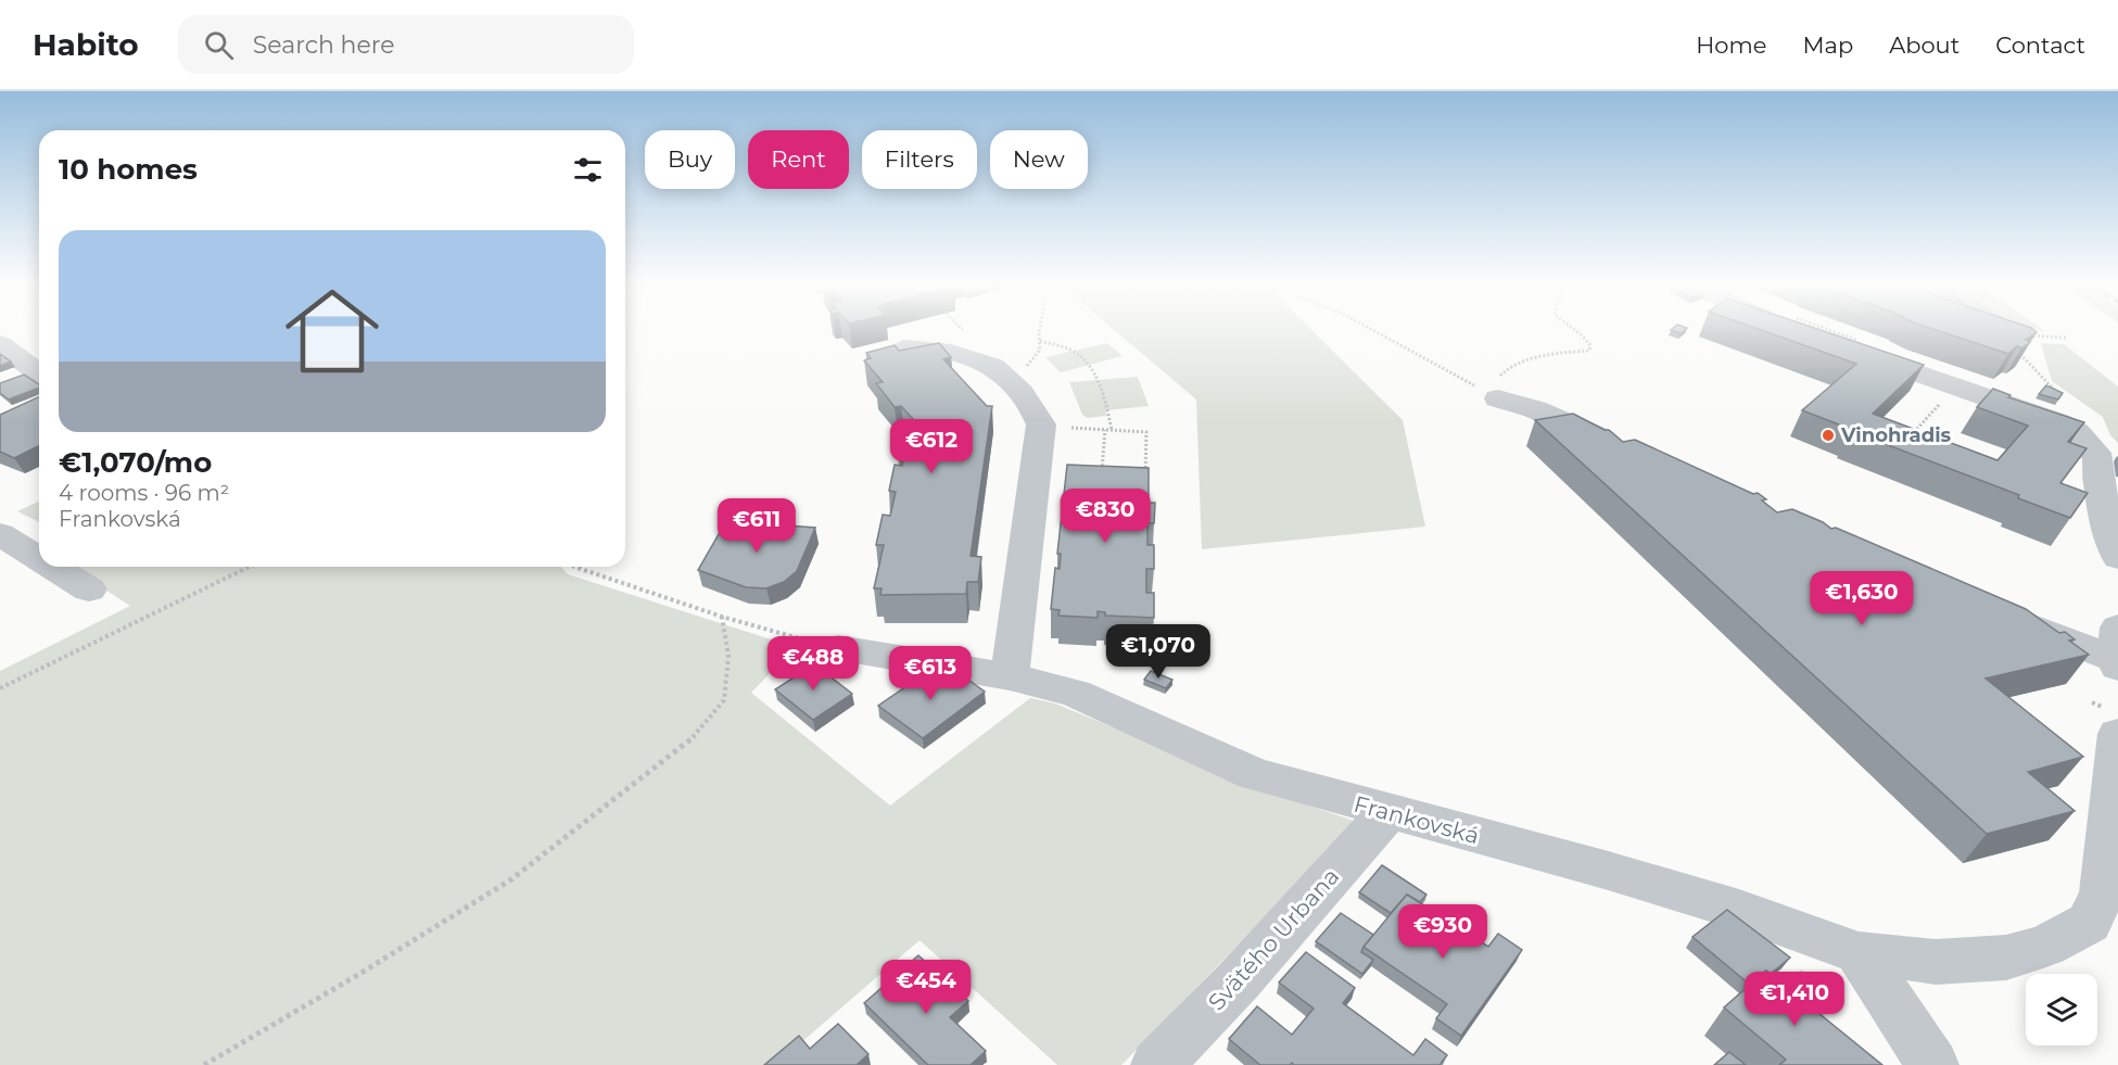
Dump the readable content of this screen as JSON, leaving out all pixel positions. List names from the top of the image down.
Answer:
{
  "streets": {
    "street": ["Frankovská", "Svätého Urbana"]
  },
  "crossings": [
    ["Frankovská", "Svätého Urbana"]
  ],
  "places": ["Vinohradis"],
  "page": {
    "header": "Habito",
    "search": "Search here",
    "nav": [
      "Home",
      "Map",
      "About",
      "Contact"
    ],
    "chip": [
      "Buy",
      "Rent",
      "Filters",
      "New"
    ],
    "heading": "10 homes",
    "list": [
      {
        "name": "€1,070/mo",
        "note": "4 rooms · 96 m² · Frankovská"
      }
    ],
    "price": [
      "€612",
      "€830",
      "€611",
      "€1,630",
      "€1,070",
      "€488",
      "€613",
      "€930",
      "€454",
      "€1,410"
    ]
  }
}
